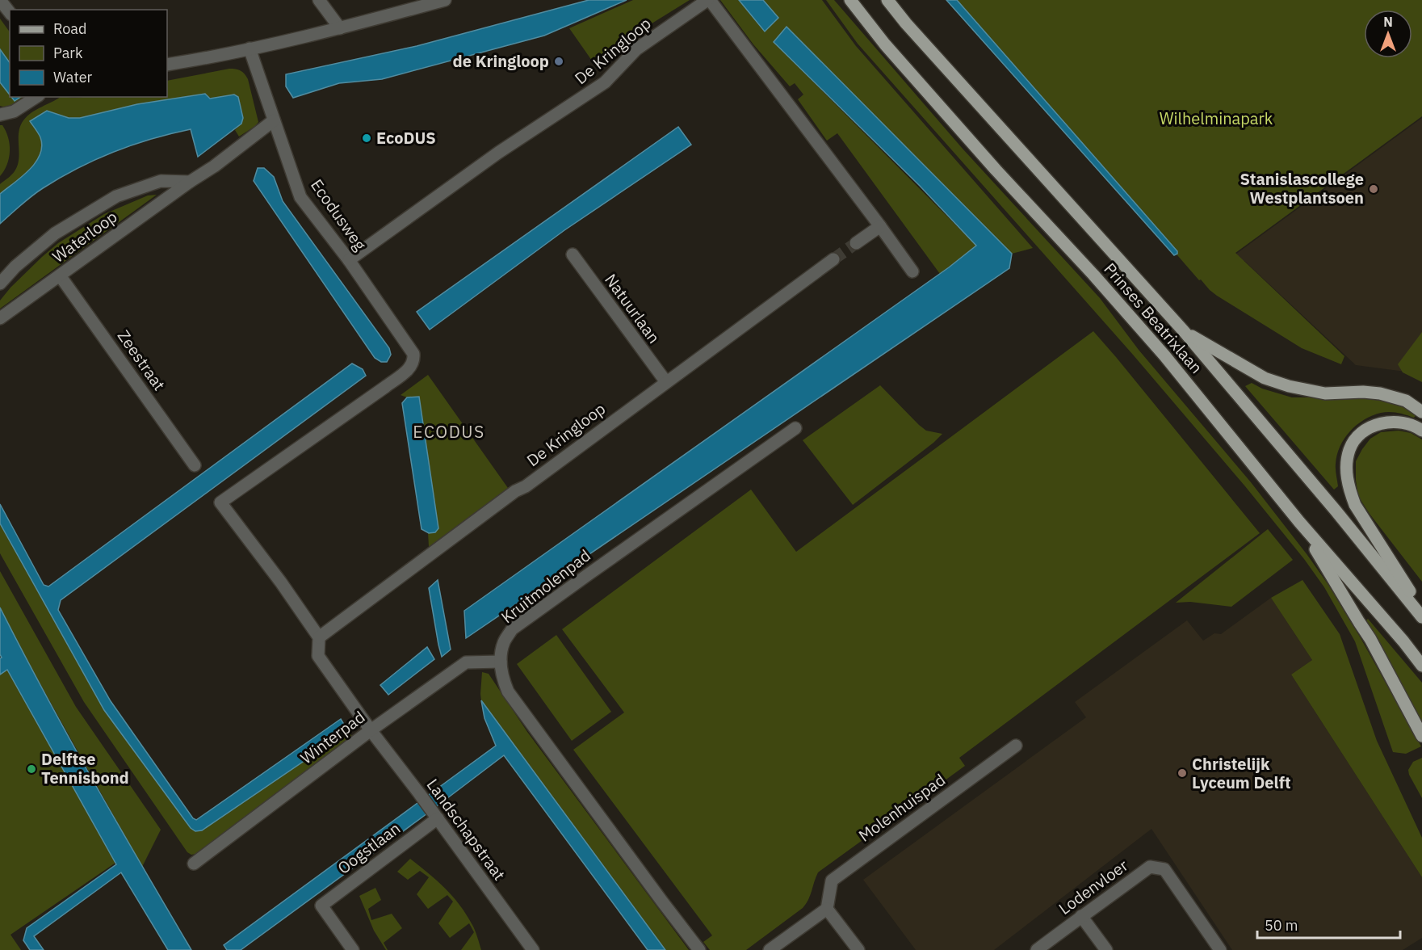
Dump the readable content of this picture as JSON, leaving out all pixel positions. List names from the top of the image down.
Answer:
{
  "streets": {
    "main road": ["Prinses Beatrixlaan"],
    "street": [
      "De Kringloop",
      "Ecodusweg",
      "Waterloop",
      "Natuurlaan",
      "Zeestraat",
      "Kruitmolenpad",
      "Winterpad",
      "Molenhuispad",
      "Landschapstraat",
      "Oogstlaan",
      "Lodenvloer"
    ]
  },
  "crossings": [
    ["De Kringloop", "Ecodusweg"],
    ["De Kringloop", "Natuurlaan"],
    ["Ecodusweg", "Waterloop"],
    ["Waterloop", "Zeestraat"],
    ["Kruitmolenpad", "Winterpad"],
    ["Winterpad", "Landschapstraat"],
    ["Landschapstraat", "Oogstlaan"]
  ],
  "districts": ["ECODUS"],
  "parks": ["Wilhelminapark"],
  "places": [
    "de Kringloop",
    "EcoDUS",
    "Stanislascollege Westplantsoen",
    "Delftse Tennisbond",
    "Christelijk Lyceum Delft"
  ],
  "legend": ["Road", "Park", "Water"],
  "scale_bar": "50 m",
  "north": "top"
}
